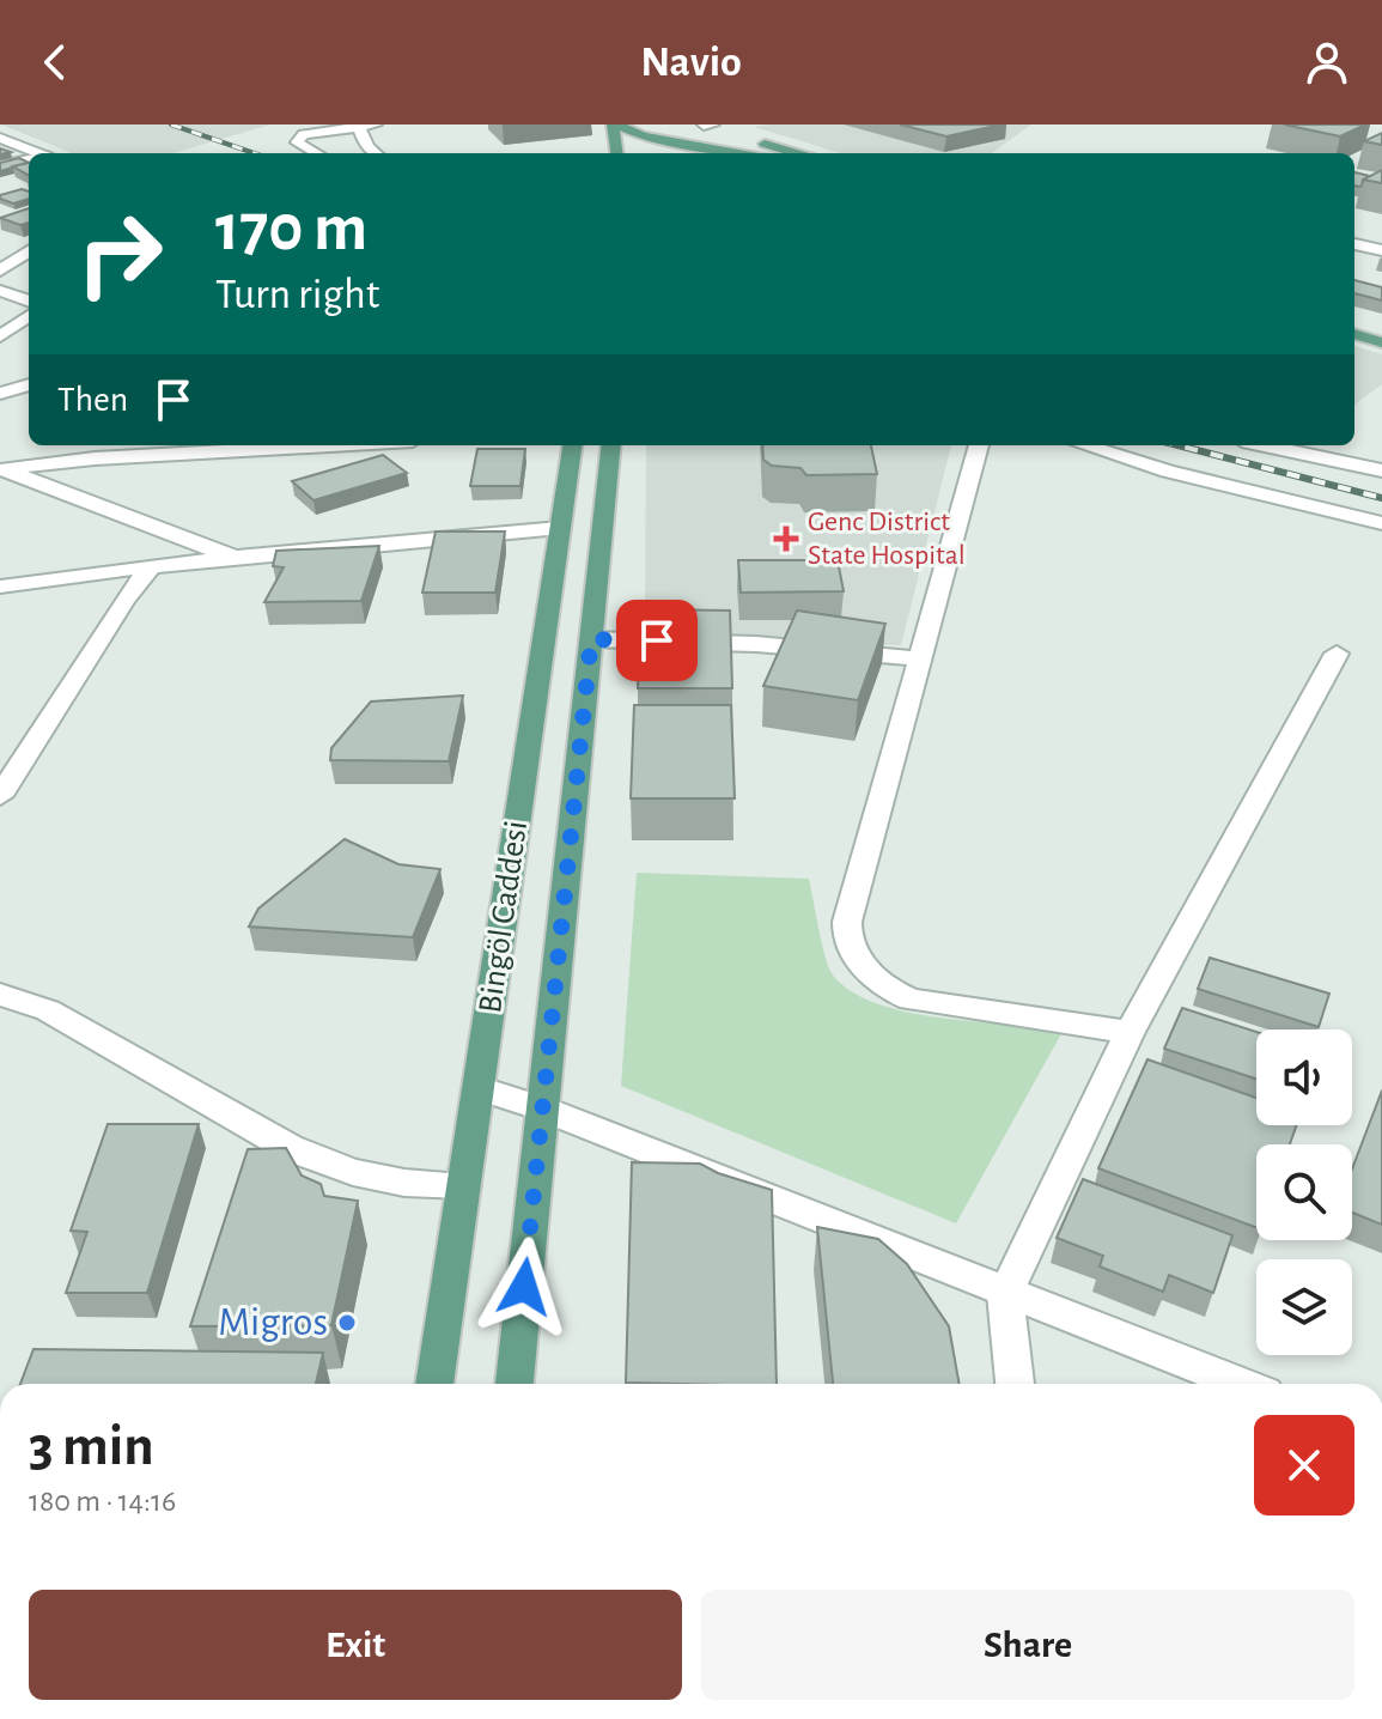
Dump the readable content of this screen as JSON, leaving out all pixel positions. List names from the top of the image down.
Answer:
{
  "streets": {
    "main road": ["Bingöl Caddesi"]
  },
  "places": {
    "health": ["Genc District State Hospital"],
    "other": ["Migros"]
  },
  "page": {
    "header": "Navio",
    "turn": ["170 m", "Turn right"],
    "then": "Then",
    "heading": ["3 min", "180 m · 14:16"],
    "buttons": ["Exit", "Share"]
  }
}
